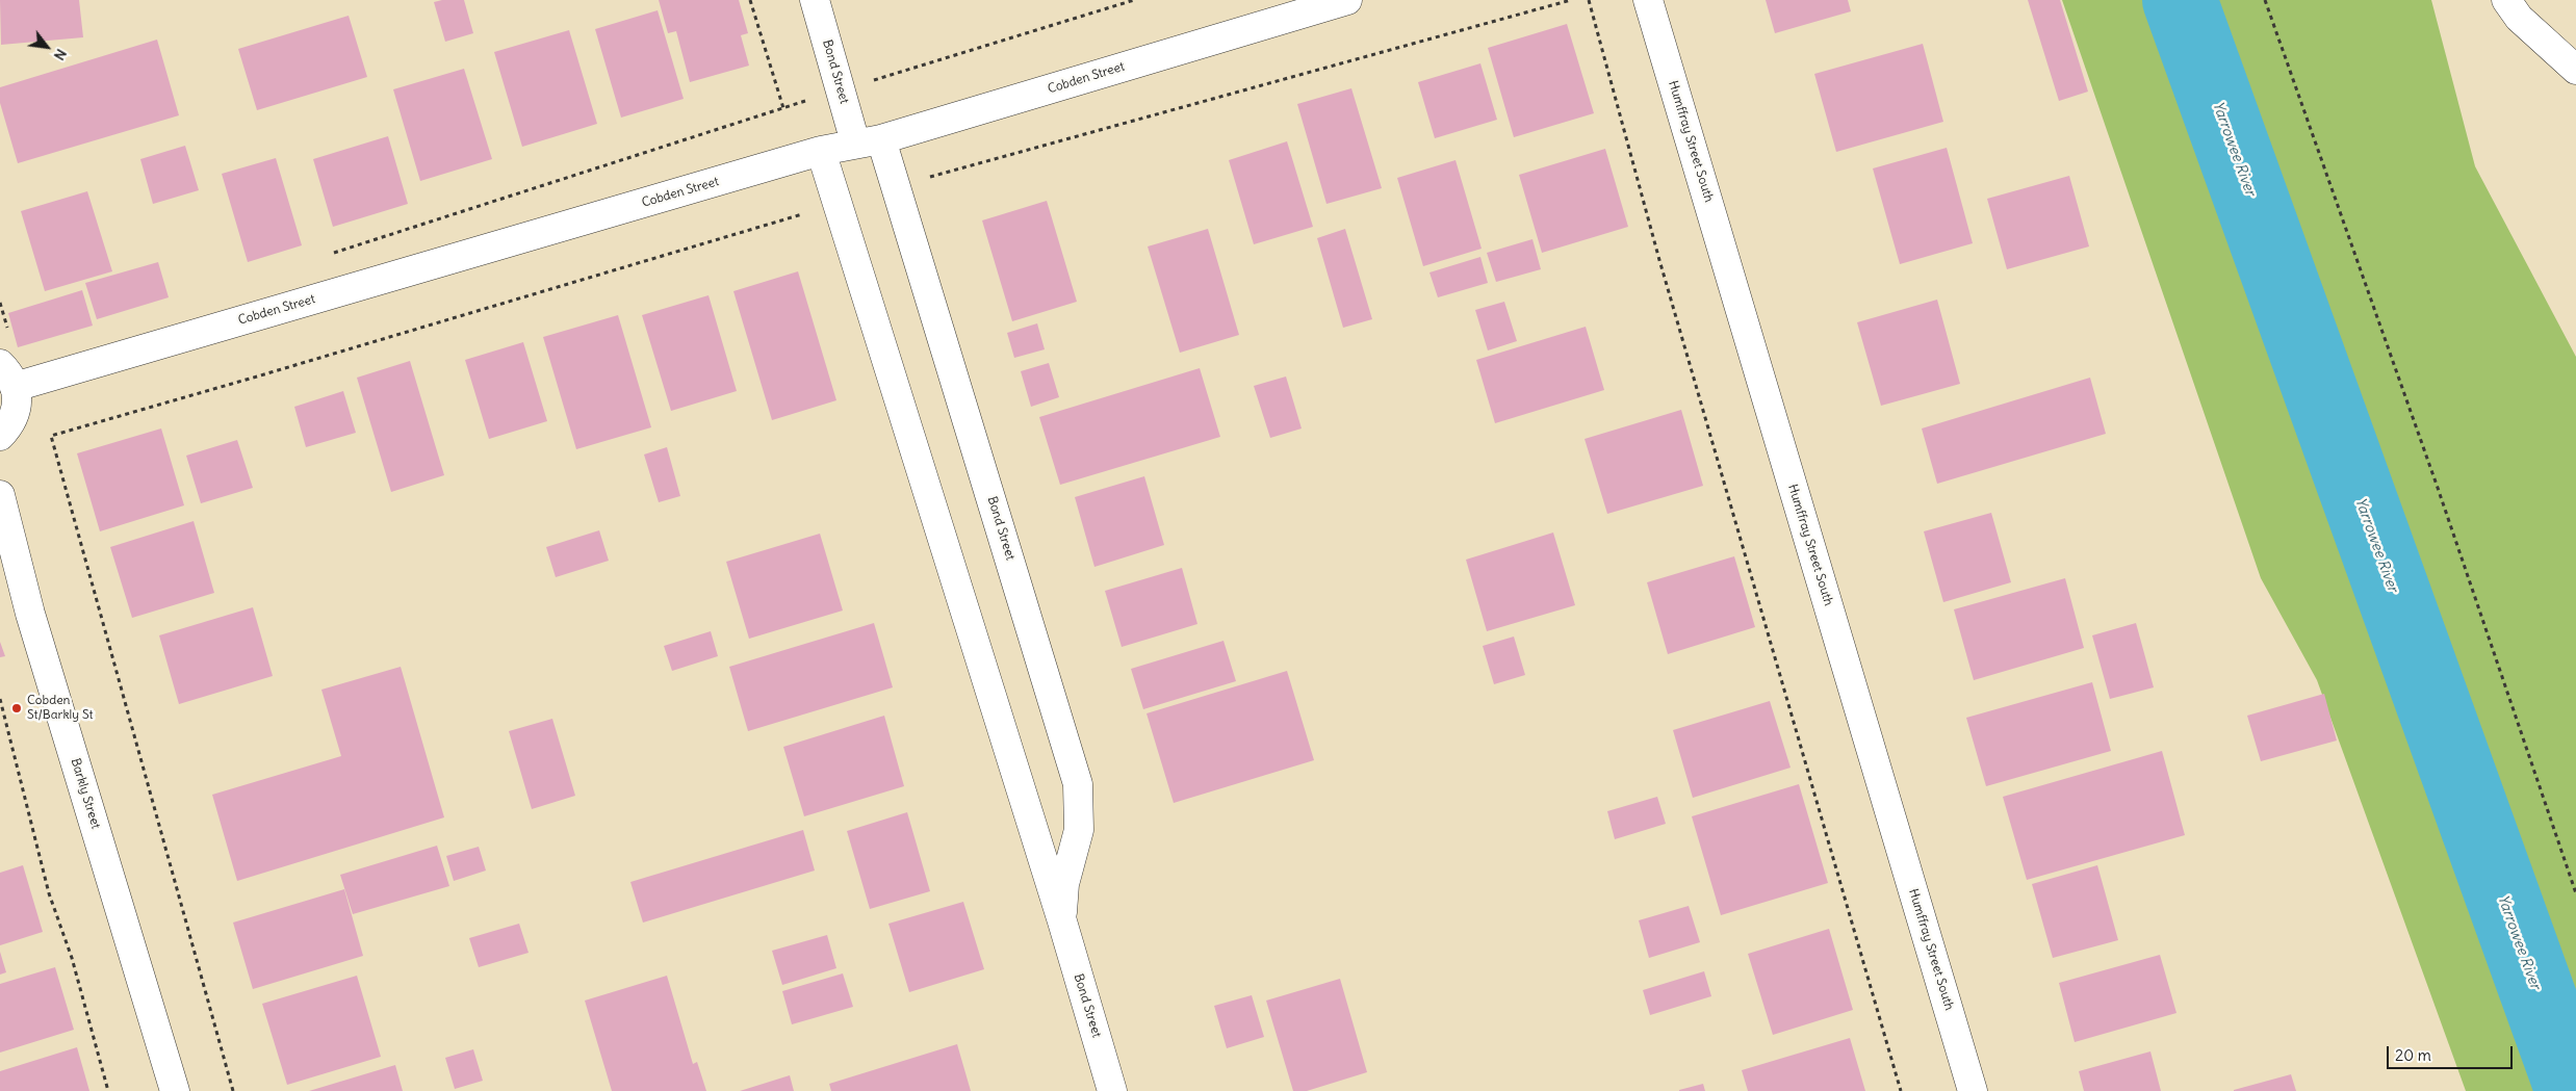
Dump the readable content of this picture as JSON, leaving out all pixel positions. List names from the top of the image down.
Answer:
{
  "streets": {
    "street": [
      "Bond Street",
      "Cobden Street",
      "Humffray Street South",
      "Barkly Street"
    ]
  },
  "crossings": [
    ["Bond Street", "Cobden Street"]
  ],
  "water": ["Yarrowee River"],
  "places": ["Cobden St/Barkly St"],
  "scale_bar": "20 m",
  "north": "bottom right"
}
